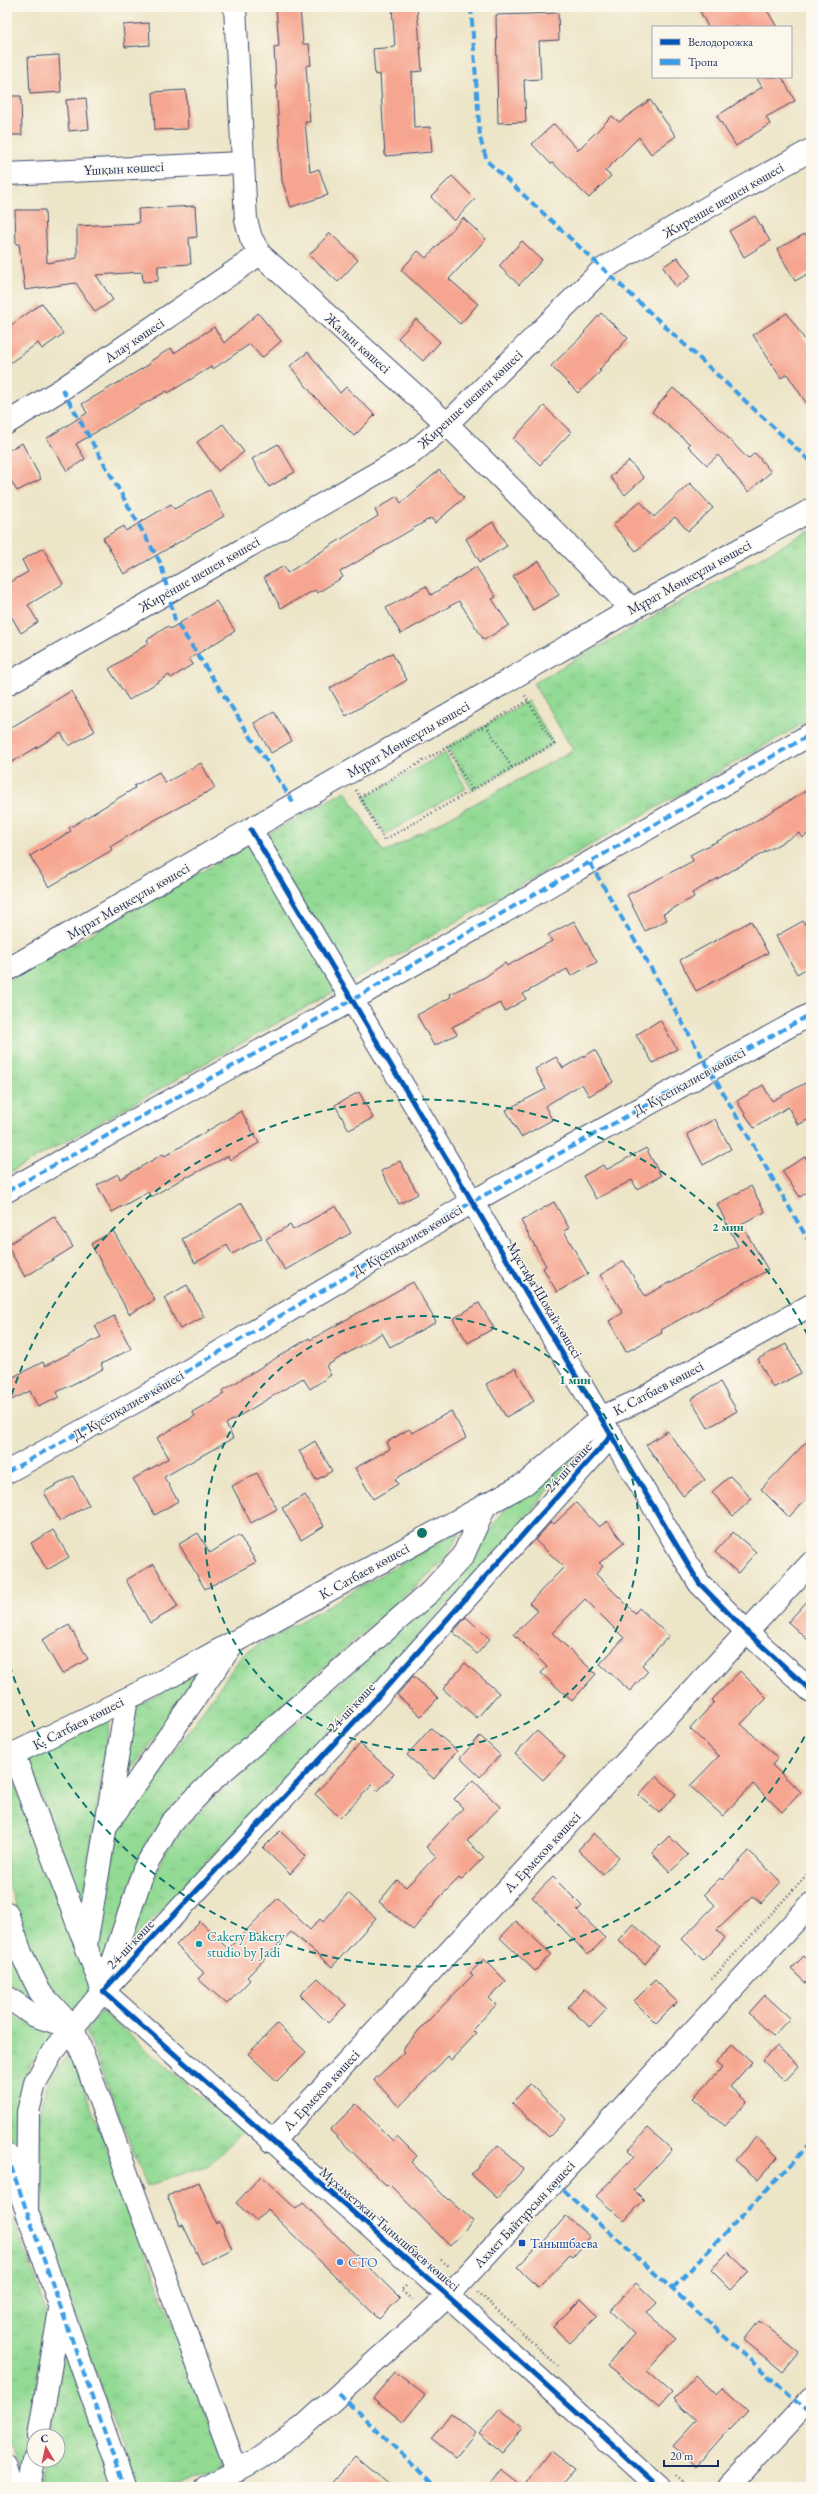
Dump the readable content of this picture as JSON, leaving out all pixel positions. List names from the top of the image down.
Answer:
{
  "streets": {
    "street": [
      "Ұшқын көшесі",
      "Жиренше шешен көшесі",
      "Алау көшесі",
      "Жалын көшесі",
      "Мұрат Мөңкеұлы көшесі",
      "Д. Күсепқалиев көшесі",
      "Мұстафа Шоқай көшесі",
      "К. Сатбаев көшесі",
      "24-ші көше",
      "А. Ермеков көшесі",
      "Ахмет Байтұрсын көшесі",
      "Мұхаметжан Тынышбаев көшесі"
    ]
  },
  "crossings": [
    ["Ұшқын көшесі", "Жалын көшесі"],
    ["Жиренше шешен көшесі", "Жалын көшесі"],
    ["Алау көшесі", "Жалын көшесі"],
    ["Жалын көшесі", "Мұрат Мөңкеұлы көшесі"],
    ["Мұрат Мөңкеұлы көшесі", "Мұстафа Шоқай көшесі"],
    ["Д. Күсепқалиев көшесі", "Мұстафа Шоқай көшесі"],
    ["Мұстафа Шоқай көшесі", "К. Сатбаев көшесі"],
    ["Мұстафа Шоқай көшесі", "24-ші көше"],
    ["Мұстафа Шоқай көшесі", "А. Ермеков көшесі"],
    ["К. Сатбаев көшесі", "24-ші көше"],
    ["24-ші көше", "Мұхаметжан Тынышбаев көшесі"],
    ["А. Ермеков көшесі", "Мұхаметжан Тынышбаев көшесі"],
    ["Ахмет Байтұрсын көшесі", "Мұхаметжан Тынышбаев көшесі"]
  ],
  "places": {
    "other": ["Cakery Bakery studio by Jadi", "СТО"],
    "transit": ["Танышбаева"]
  },
  "legend": ["Велодорожка", "Тропа"],
  "scale_bar": "20 m",
  "north": "top",
  "rings": ["2 мин", "1 мин"]
}
